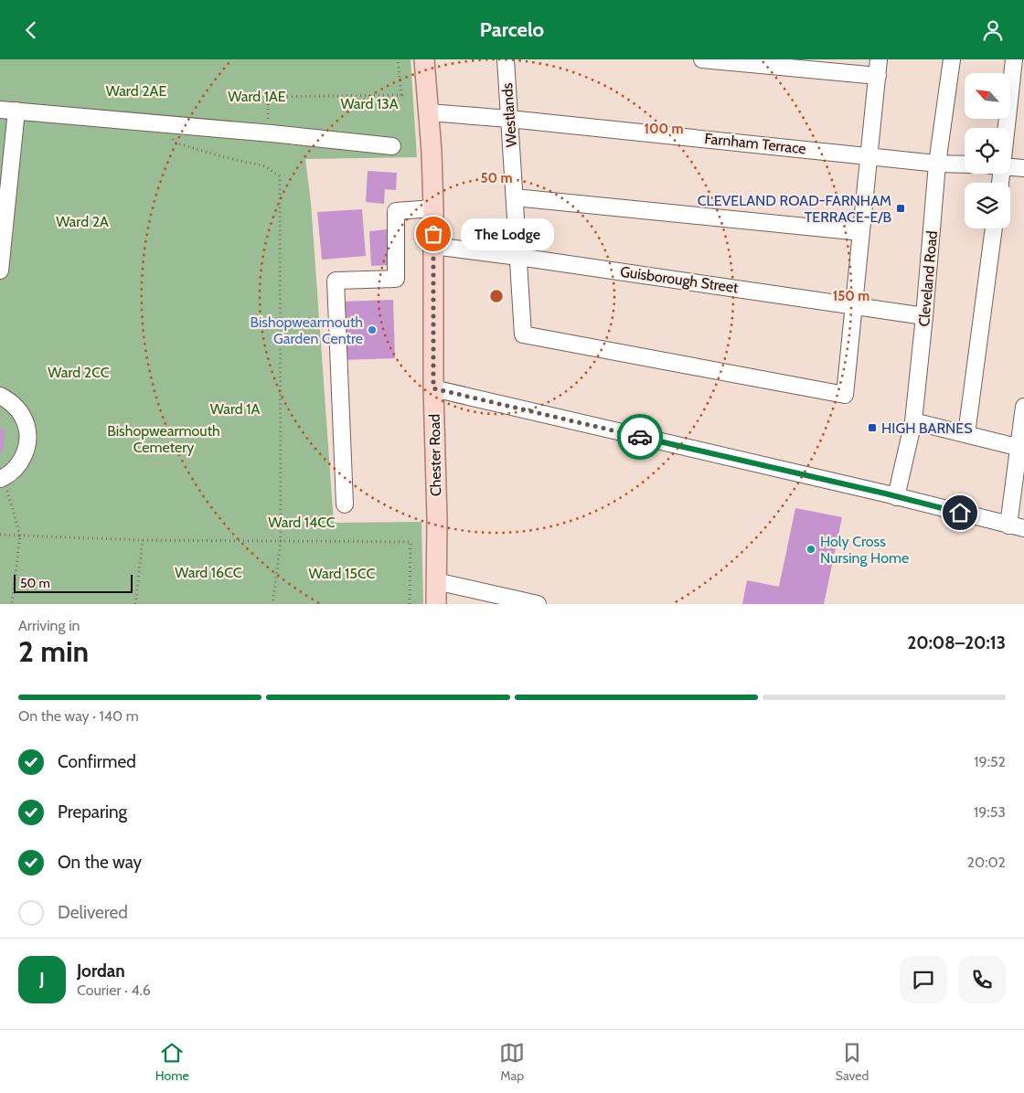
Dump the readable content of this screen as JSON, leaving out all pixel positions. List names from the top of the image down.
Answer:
{
  "streets": {
    "main road": ["Chester Road"],
    "street": [
      "Westlands",
      "Farnham Terrace",
      "Cleveland Road",
      "Guisborough Street"
    ]
  },
  "crossings": [
    ["Westlands", "Farnham Terrace"],
    ["Westlands", "Guisborough Street"],
    ["Farnham Terrace", "Cleveland Road"],
    ["Farnham Terrace", "Chester Road"],
    ["Cleveland Road", "Guisborough Street"],
    ["Guisborough Street", "Chester Road"]
  ],
  "parks": [
    "Ward 2AE",
    "Ward 1AE",
    "Ward 13A",
    "Ward 2A",
    "Ward 2CC",
    "Ward 1A",
    "Bishopwearmouth Cemetery",
    "Ward 14CC",
    "Ward 16CC",
    "Ward 15CC"
  ],
  "places": {
    "transit": ["CLEVELAND ROAD-FARNHAM TERRACE-E/B", "HIGH BARNES"],
    "other": ["The Lodge", "Bishopwearmouth Garden Centre", "Holy Cross Nursing Home"]
  },
  "scale_bar": "50 m",
  "north": "top left",
  "page": {
    "header": "Parcelo",
    "bubble": "The Lodge",
    "scale": "50 m",
    "heading": ["2 min", "Arriving in", "20:08–20:13"],
    "panel": ["Jordan", "Courier · 4.6"],
    "bar": "On the way · 140 m",
    "list": [
      ["Confirmed", "19:52"],
      ["Preparing", "19:53"],
      ["On the way", "20:02"],
      "Delivered"
    ],
    "round": "J",
    "tabs": ["Home", "Map", "Saved"]
  },
  "rings": ["100 m", "50 m", "150 m"]
}
